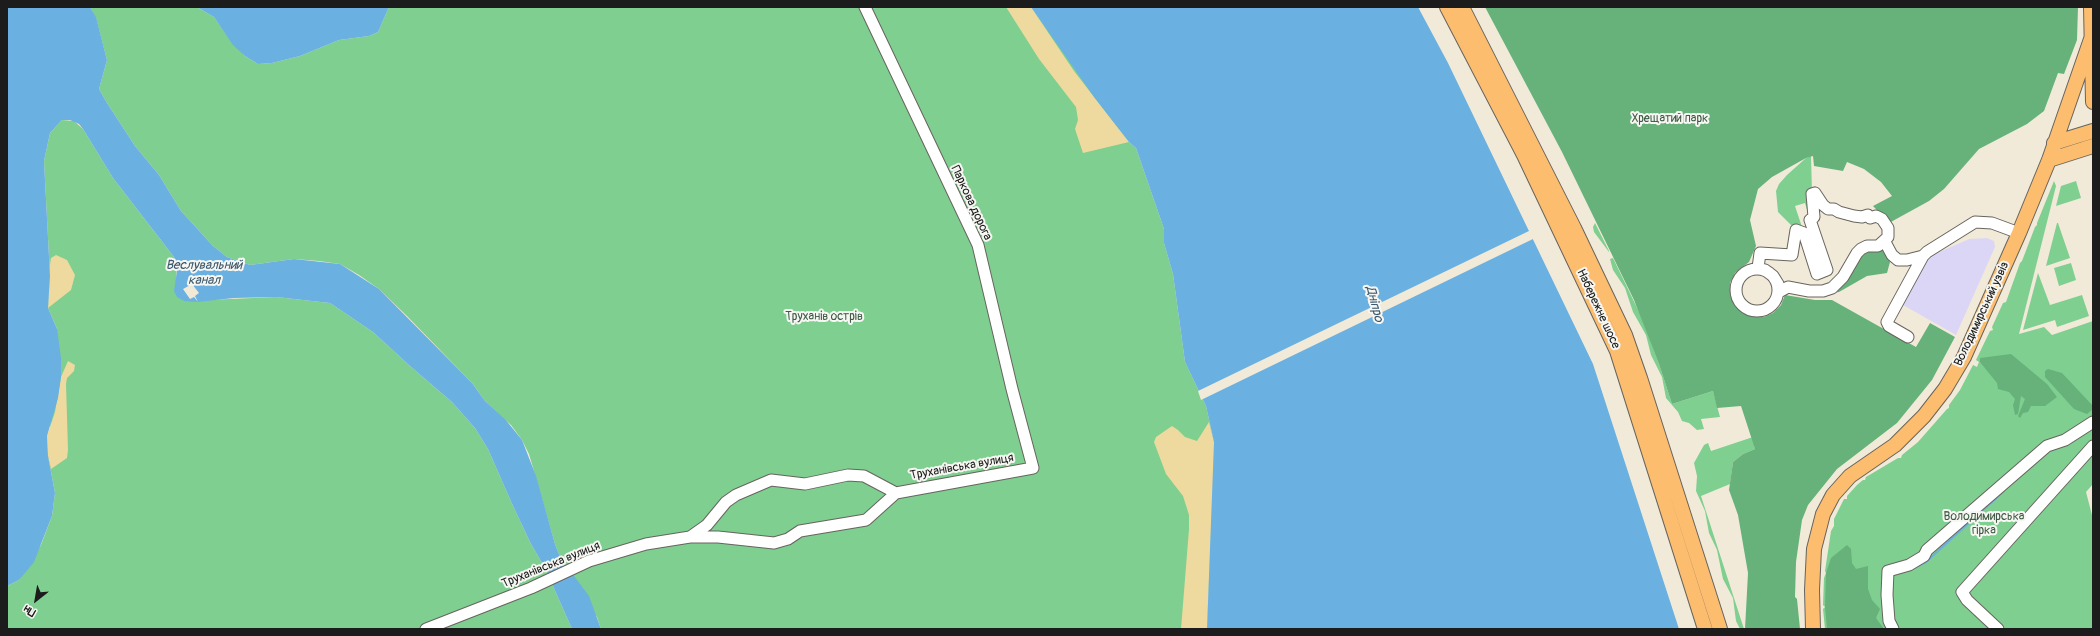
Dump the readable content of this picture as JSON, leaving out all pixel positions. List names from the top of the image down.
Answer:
{
  "streets": {
    "main road": ["Набережне шосе", "Володимирський узвіз"],
    "street": ["Паркова дорога", "Труханівська вулиця"]
  },
  "crossings": [
    ["Паркова дорога", "Труханівська вулиця"]
  ],
  "water": ["Веслувальний канал", "Дніпро"],
  "parks": ["Хрещатий парк", "Труханів острів", "Володимирська гірка"],
  "north": "bottom left"
}
